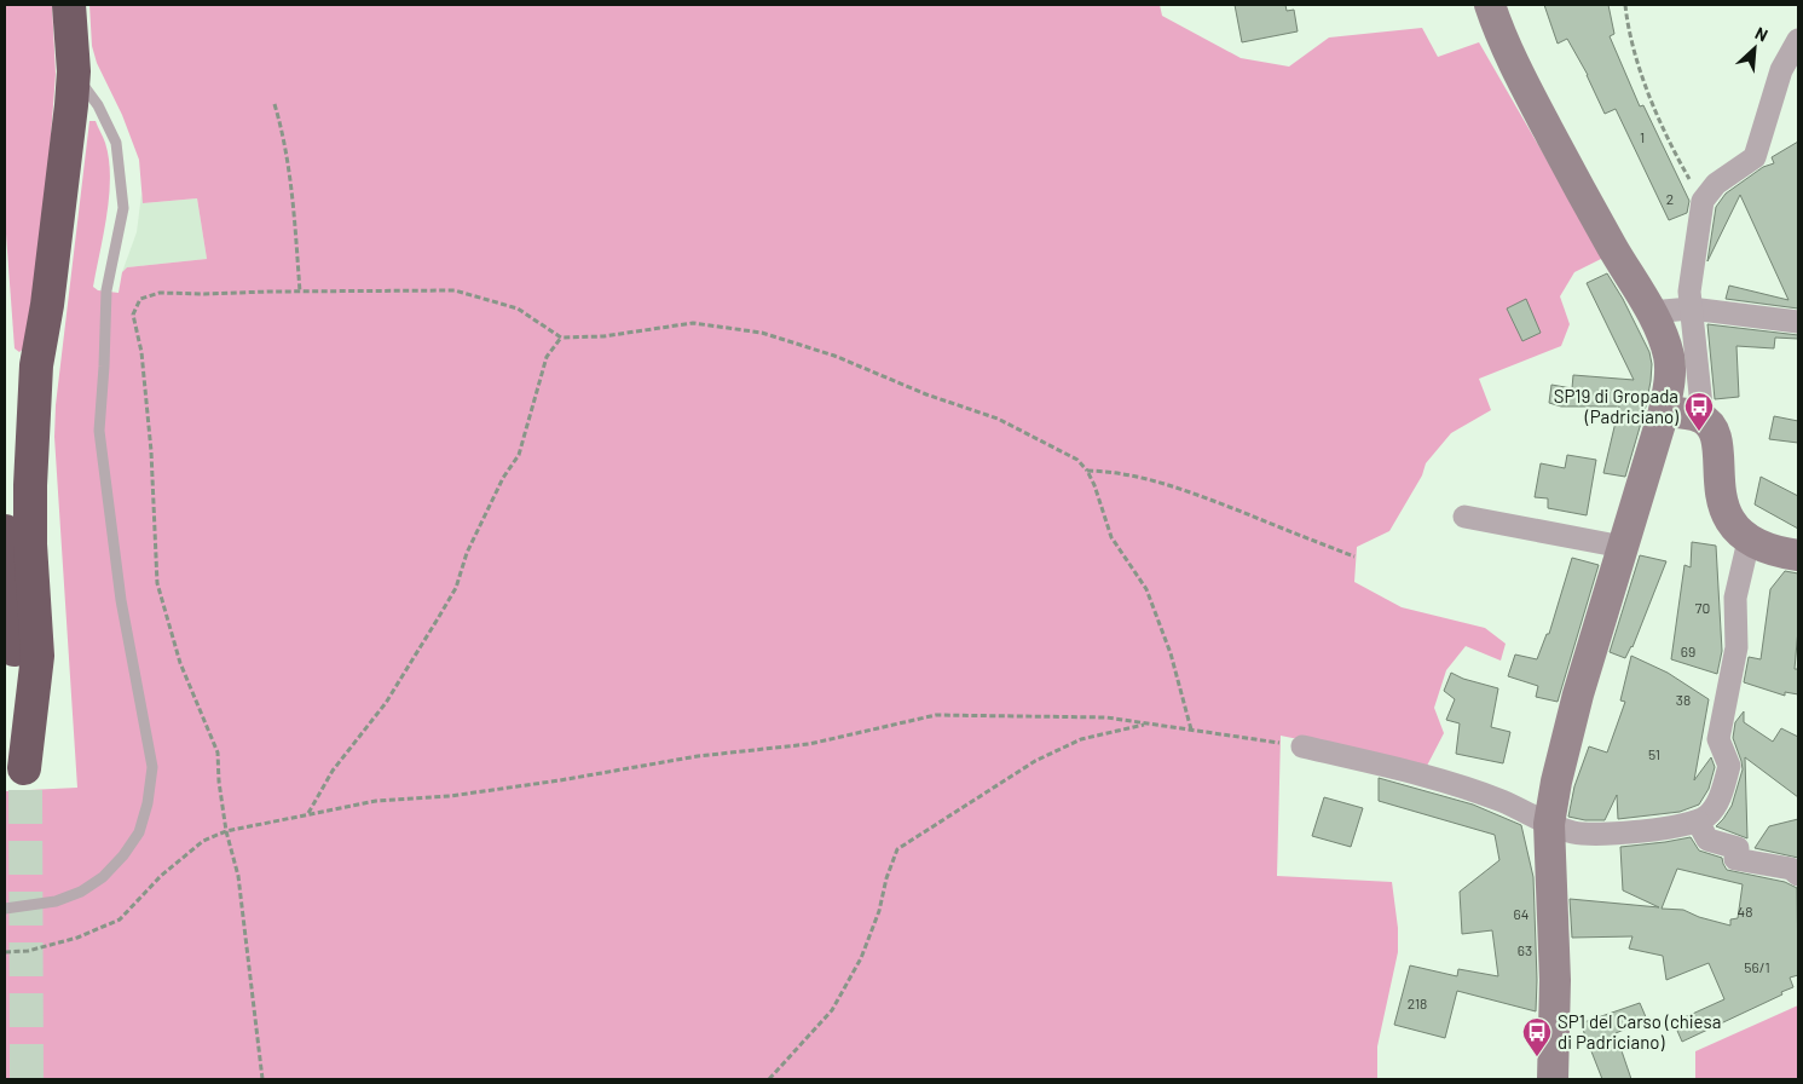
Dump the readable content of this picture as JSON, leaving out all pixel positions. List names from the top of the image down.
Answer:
{
  "places": {
    "bus stop": ["SP19 di Gropada (Padriciano)", "SP1 del Carso (chiesa di Padriciano)"]
  },
  "house_numbers": [
    "1",
    "2",
    "70",
    "69",
    "38",
    "51",
    "48",
    "64",
    "63",
    "56/1",
    "218"
  ],
  "north": "top right"
}
